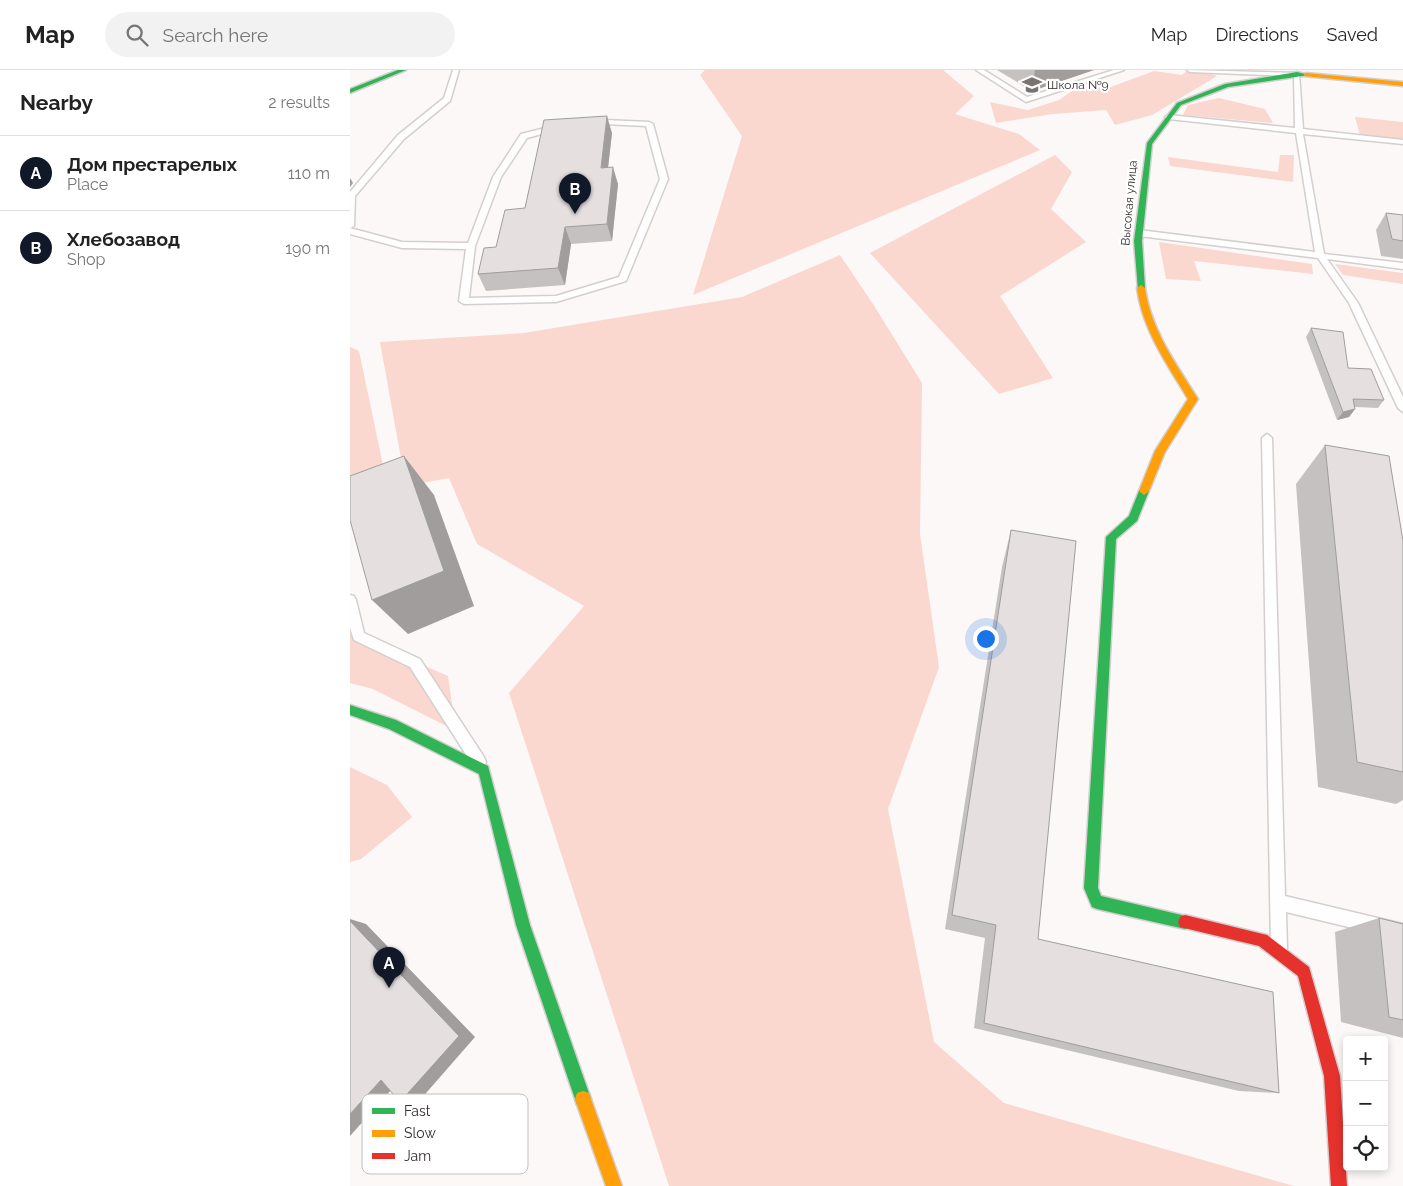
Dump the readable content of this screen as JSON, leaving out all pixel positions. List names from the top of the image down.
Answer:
{
  "streets": {
    "street": ["Высокая улица"]
  },
  "places": {
    "school or university": ["Школа №9"]
  },
  "legend": ["Fast", "Slow", "Jam"],
  "page": {
    "header": "Map",
    "search": "Search here",
    "nav": ["Map", "Directions", "Saved"],
    "heading": ["Nearby", "2 results"],
    "list": [
      {
        "mark": "A",
        "name": "Дом престарелых",
        "note": "Place",
        "value": "110 m"
      },
      {
        "mark": "B",
        "name": "Хлебозавод",
        "note": "Shop",
        "value": "190 m"
      }
    ],
    "pins": ["B", "A"],
    "map_buttons": ["+", "−"]
  }
}
